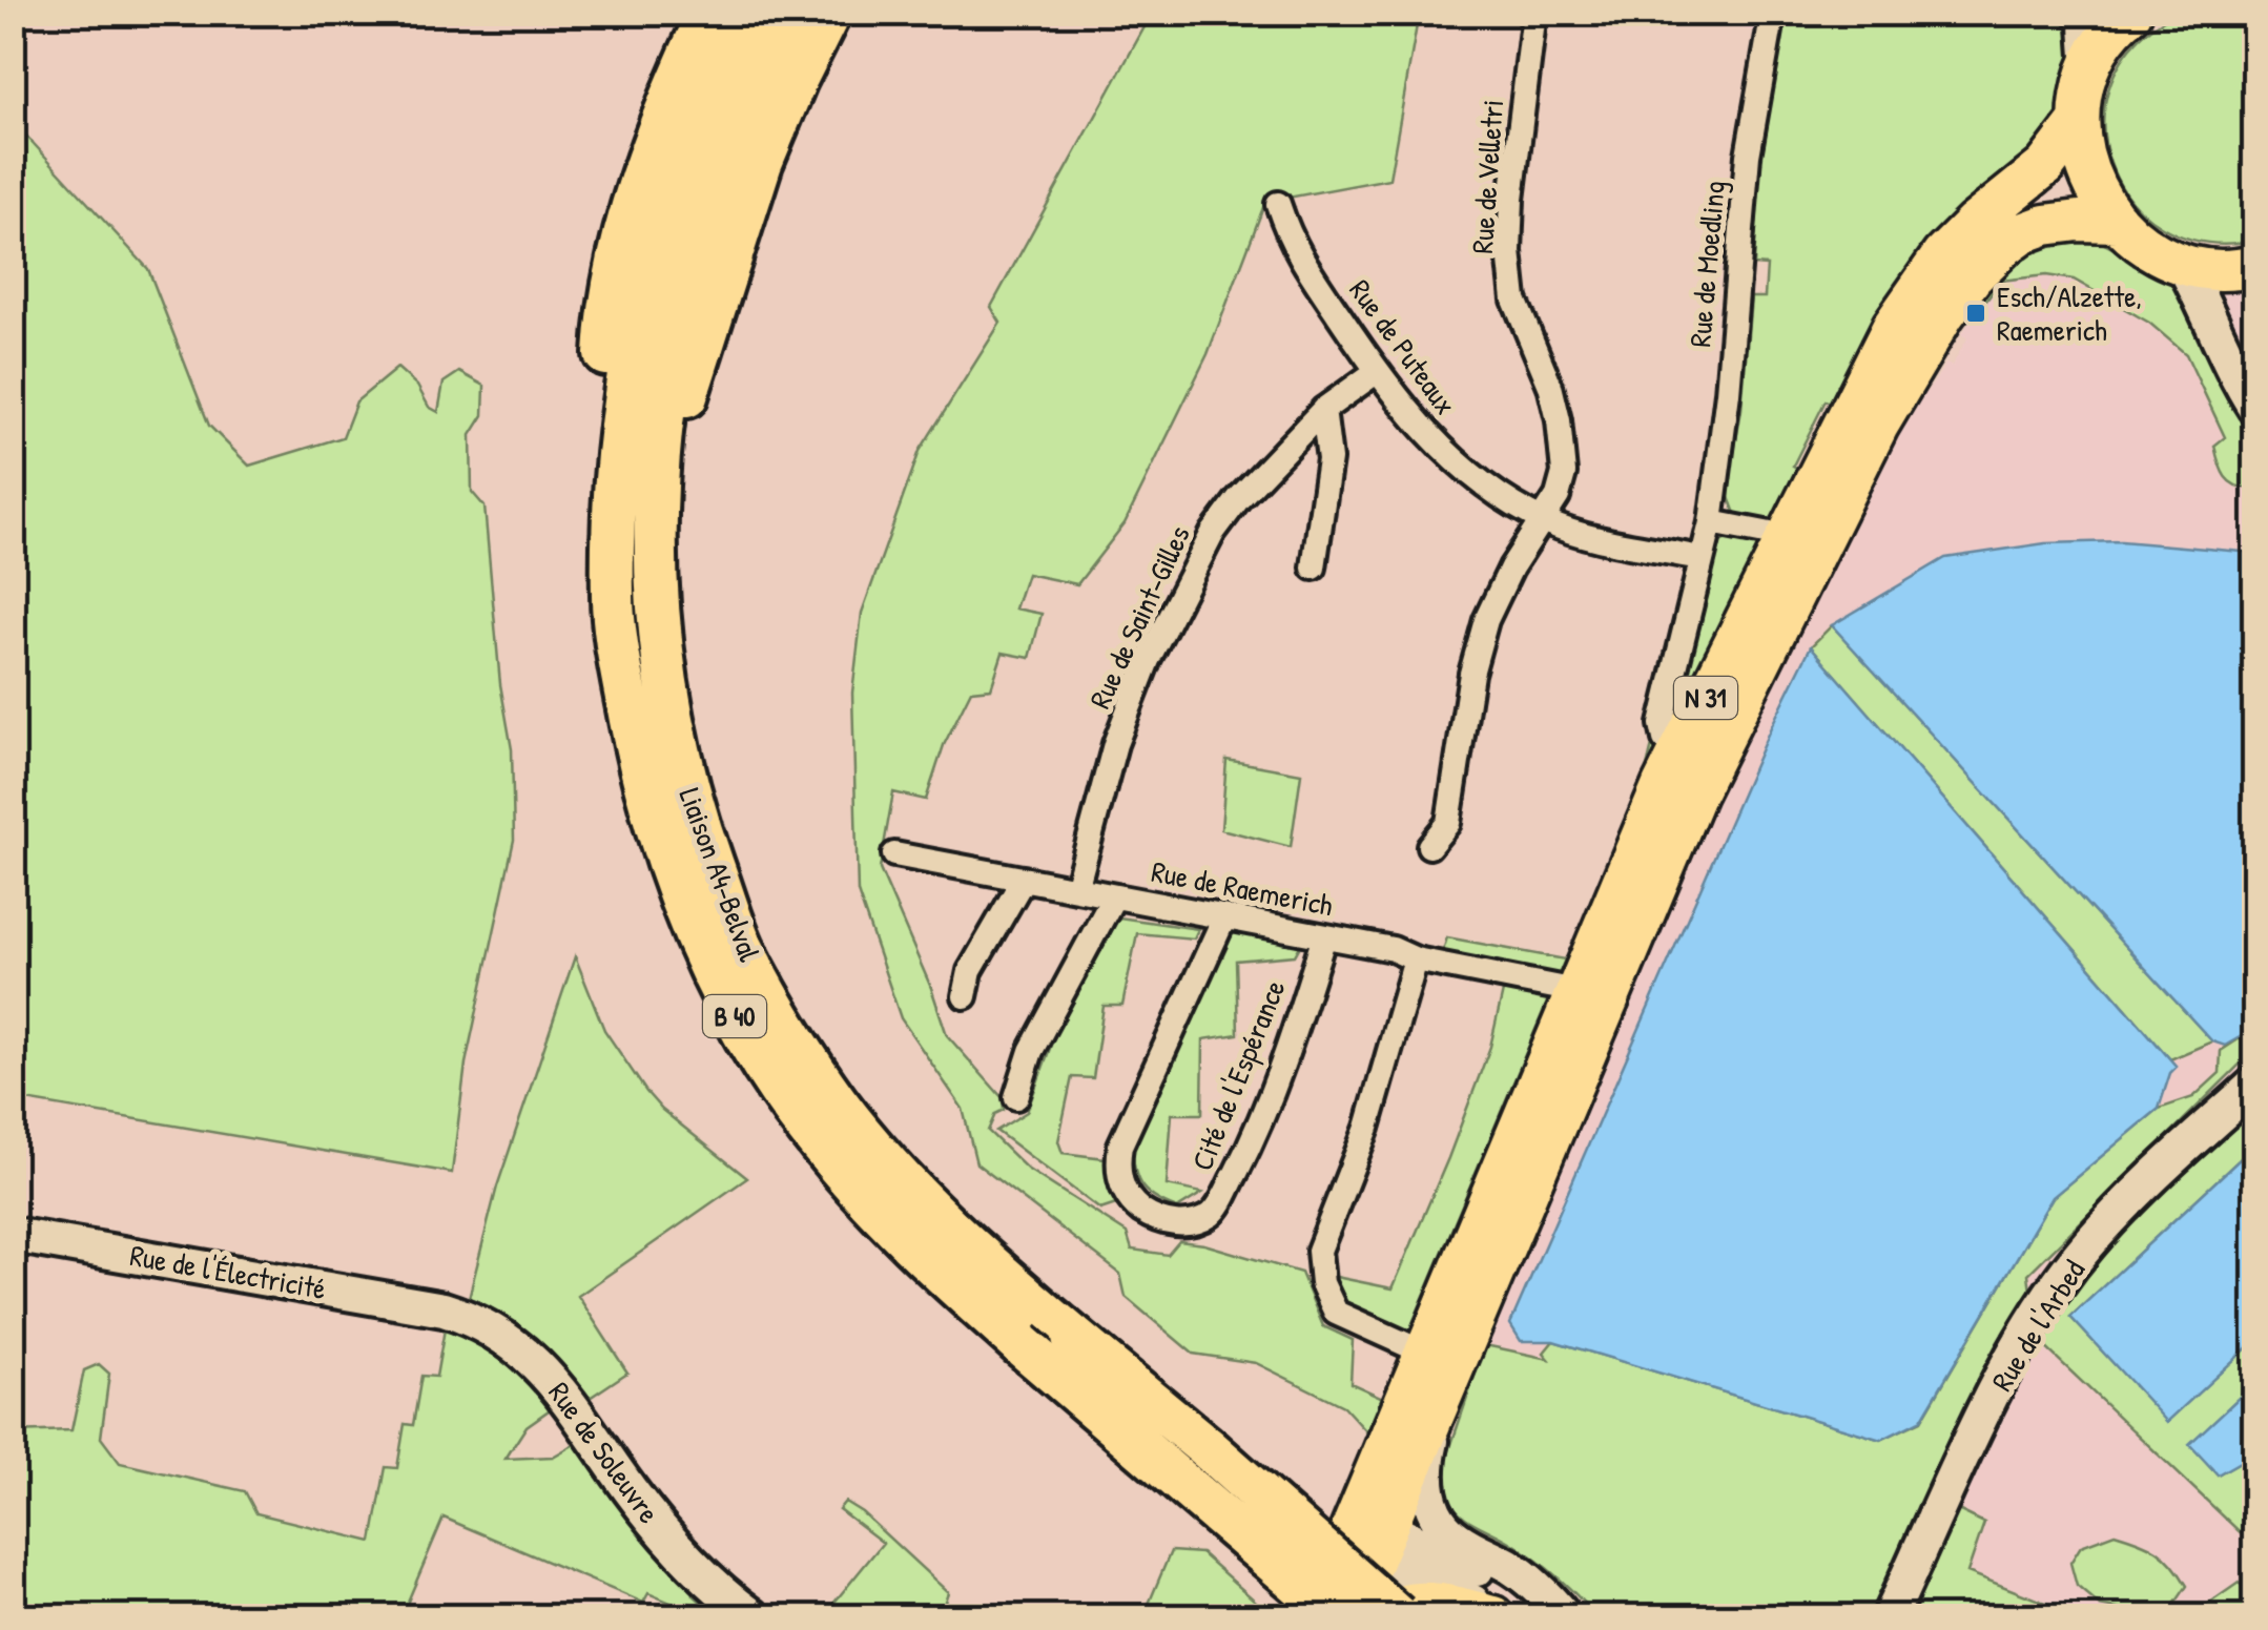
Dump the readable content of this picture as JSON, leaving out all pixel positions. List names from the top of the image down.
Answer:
{
  "streets": {
    "highway": ["Liaison A4-Belval", "B 40"],
    "main road": [
      "N 31",
      "Rue de l'Électricité",
      "Rue de l'Arbed",
      "Rue de Soleuvre"
    ],
    "street": [
      "Rue de Velletri",
      "Rue de Moedling",
      "Rue de Puteaux",
      "Rue de Saint-Gilles",
      "Rue de Raemerich",
      "Cité de l'Espérance"
    ]
  },
  "crossings": [
    ["Rue de Velletri", "Rue de Puteaux"],
    ["Rue de Puteaux", "Rue de Saint-Gilles"],
    ["Rue de Saint-Gilles", "Rue de Raemerich"],
    ["N 31", "Rue de Raemerich"],
    ["Liaison A4-Belval", "B 40"],
    ["Rue de Raemerich", "Cité de l'Espérance"],
    ["Rue de l'Électricité", "Rue de Soleuvre"]
  ],
  "places": {
    "transit": ["Esch/Alzette, Raemerich"]
  }
}
